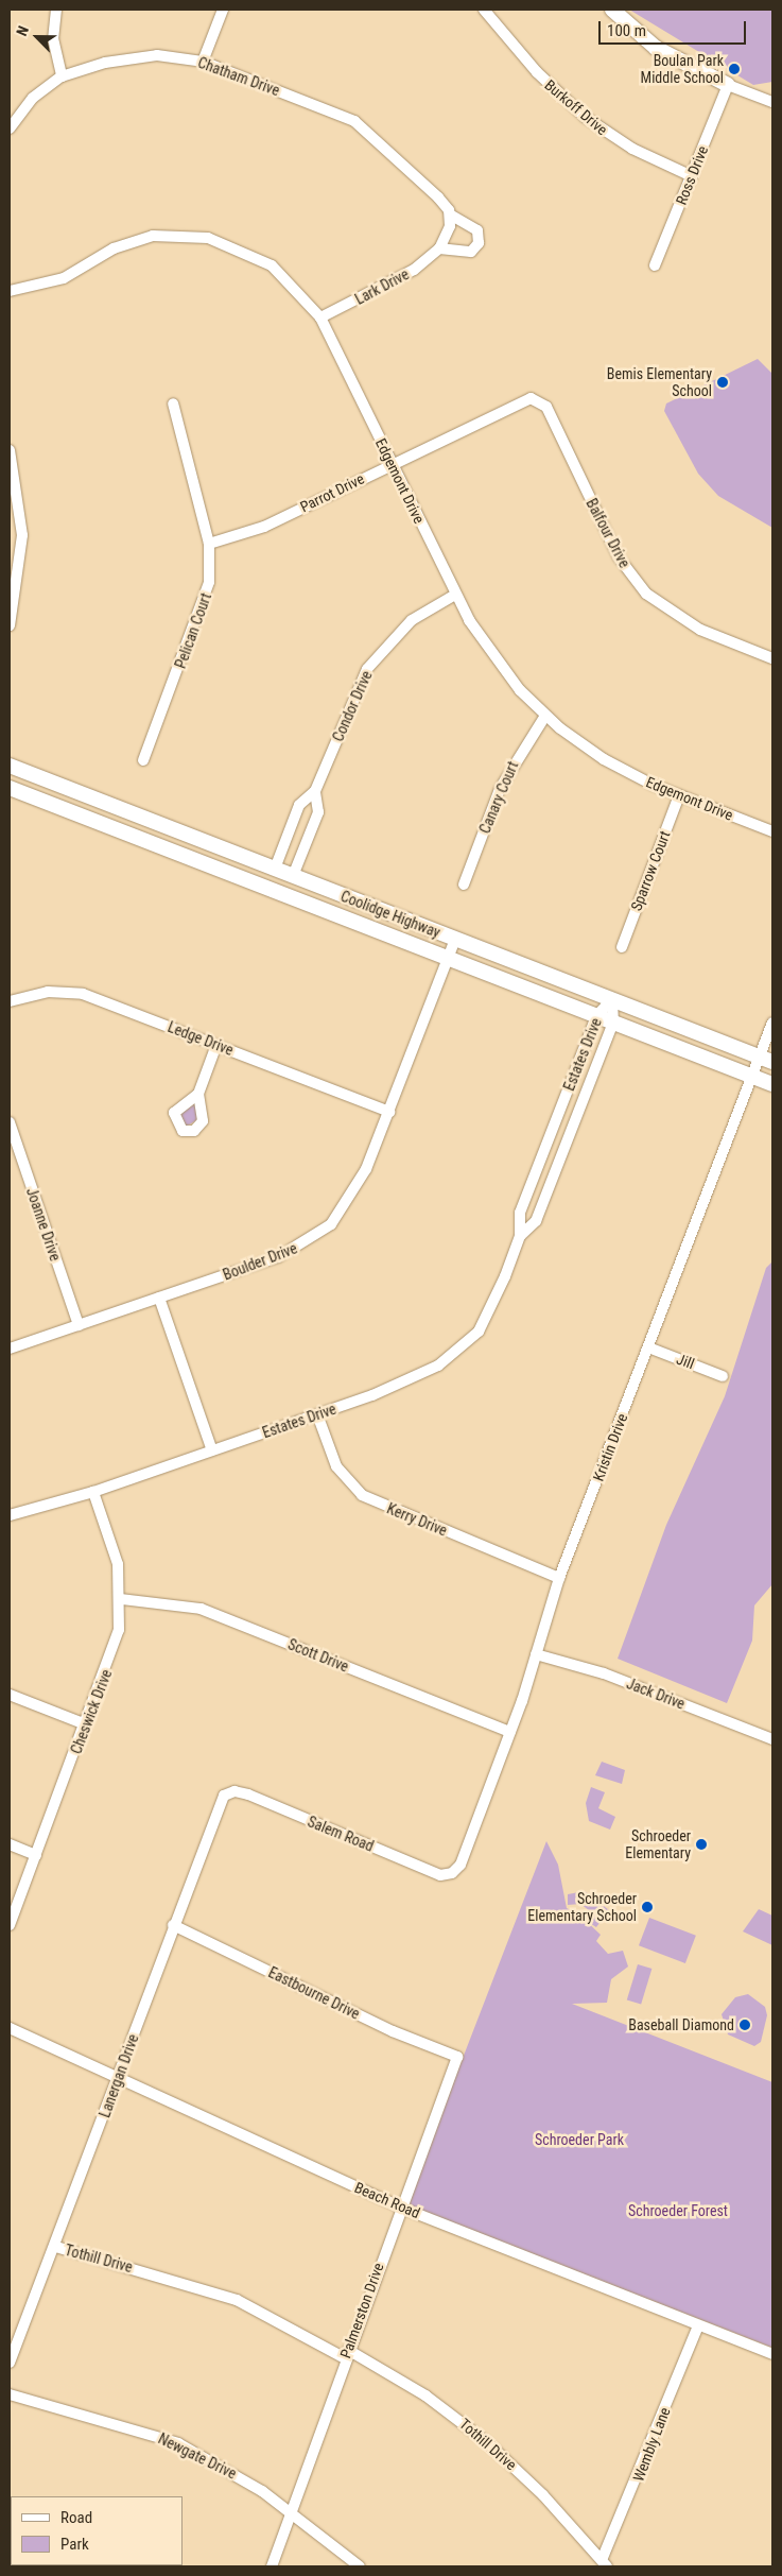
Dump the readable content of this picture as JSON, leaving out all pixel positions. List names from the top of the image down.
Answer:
{
  "streets": {
    "main road": ["Coolidge Highway"],
    "street": [
      "Chatham Drive",
      "Burkoff Drive",
      "Ross Drive",
      "Lark Drive",
      "Edgemont Drive",
      "Parrot Drive",
      "Balfour Drive",
      "Pelican Court",
      "Condor Drive",
      "Canary Court",
      "Sparrow Court",
      "Ledge Drive",
      "Estates Drive",
      "Joanne Drive",
      "Boulder Drive",
      "Jill",
      "Kristin Drive",
      "Kerry Drive",
      "Scott Drive",
      "Jack Drive",
      "Cheswick Drive",
      "Salem Road",
      "Eastbourne Drive",
      "Lanergan Drive",
      "Beach Road",
      "Tothill Drive",
      "Palmerston Drive",
      "Wembly Lane",
      "Newgate Drive"
    ]
  },
  "crossings": [
    ["Chatham Drive", "Lark Drive"],
    ["Burkoff Drive", "Ross Drive"],
    ["Lark Drive", "Edgemont Drive"],
    ["Edgemont Drive", "Parrot Drive"],
    ["Edgemont Drive", "Condor Drive"],
    ["Edgemont Drive", "Canary Court"],
    ["Edgemont Drive", "Sparrow Court"],
    ["Parrot Drive", "Balfour Drive"],
    ["Parrot Drive", "Pelican Court"],
    ["Condor Drive", "Coolidge Highway"],
    ["Coolidge Highway", "Estates Drive"],
    ["Coolidge Highway", "Boulder Drive"],
    ["Coolidge Highway", "Kristin Drive"],
    ["Ledge Drive", "Boulder Drive"],
    ["Estates Drive", "Kerry Drive"],
    ["Estates Drive", "Cheswick Drive"],
    ["Joanne Drive", "Boulder Drive"],
    ["Jill", "Kristin Drive"],
    ["Kristin Drive", "Kerry Drive"],
    ["Kristin Drive", "Scott Drive"],
    ["Kristin Drive", "Jack Drive"],
    ["Kristin Drive", "Salem Road"],
    ["Scott Drive", "Cheswick Drive"],
    ["Salem Road", "Lanergan Drive"],
    ["Eastbourne Drive", "Lanergan Drive"],
    ["Eastbourne Drive", "Palmerston Drive"],
    ["Lanergan Drive", "Beach Road"],
    ["Lanergan Drive", "Tothill Drive"],
    ["Beach Road", "Palmerston Drive"],
    ["Beach Road", "Wembly Lane"],
    ["Tothill Drive", "Palmerston Drive"],
    ["Tothill Drive", "Wembly Lane"],
    ["Palmerston Drive", "Newgate Drive"]
  ],
  "parks": ["Schroeder Park", "Schroeder Forest"],
  "places": [
    "Boulan Park Middle School",
    "Bemis Elementary School",
    "Schroeder Elementary",
    "Schroeder Elementary School",
    "Baseball Diamond"
  ],
  "legend": ["Road", "Park"],
  "scale_bar": "100 m",
  "north": "top left"
}
